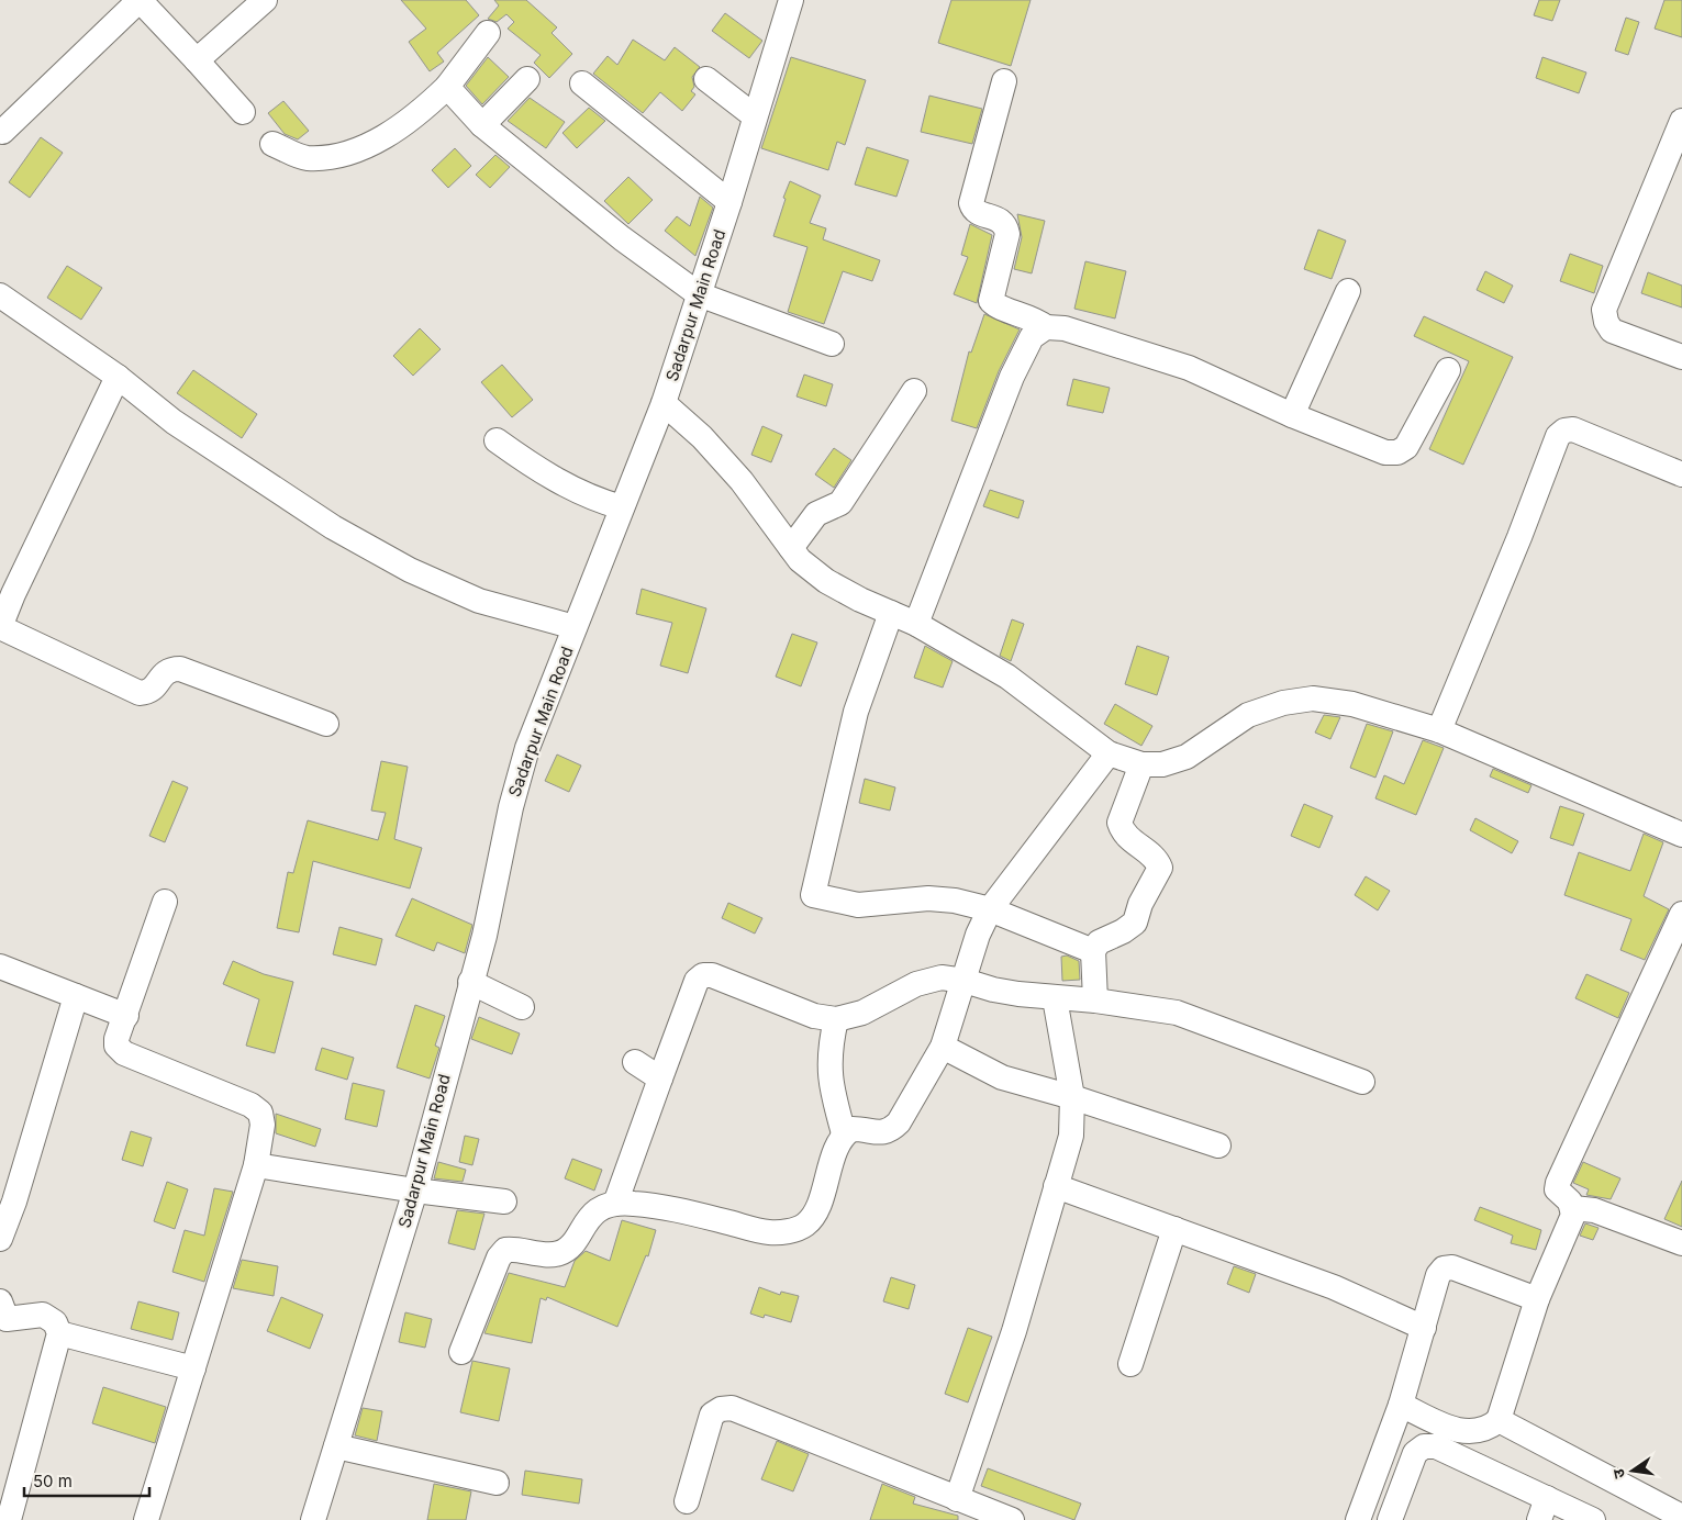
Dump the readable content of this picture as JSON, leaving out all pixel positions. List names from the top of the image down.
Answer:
{
  "streets": {
    "street": ["Sadarpur Main Road"]
  },
  "scale_bar": "50 m",
  "north": "left"
}
